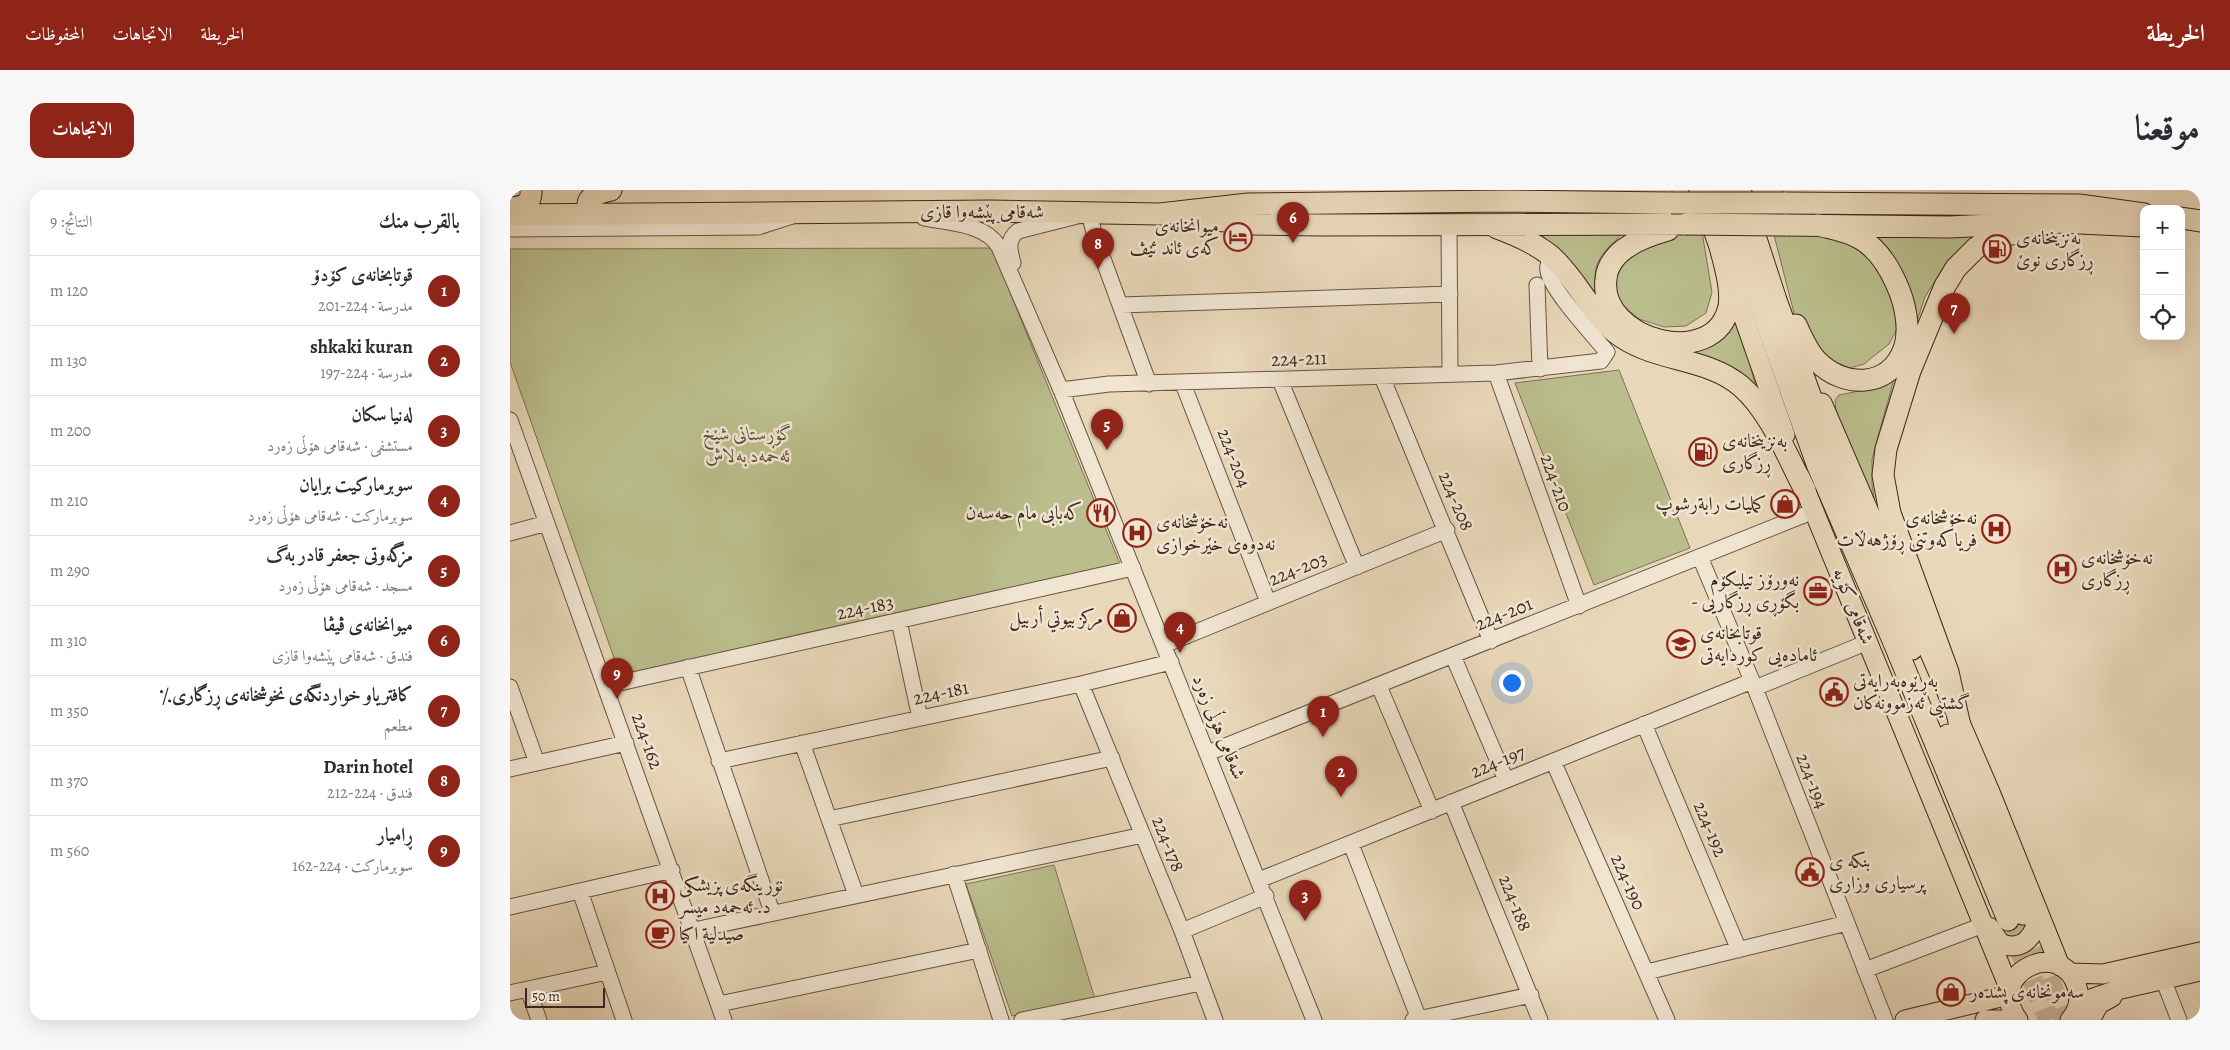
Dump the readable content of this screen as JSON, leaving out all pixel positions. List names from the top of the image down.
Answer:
{
  "streets": {
    "highway": ["شەقامی پێشەوا قازی", "شەقامی کۆیە"],
    "street": [
      "224-211",
      "224-204",
      "224-210",
      "224-208",
      "224-203",
      "224-183",
      "224-201",
      "224-181",
      "شەقامی هۆڵی زەرد",
      "224-162",
      "224-197",
      "224-194",
      "224-192",
      "224-178",
      "224-190",
      "224-188"
    ]
  },
  "crossings": [
    ["شەقامی پێشەوا قازی", "شەقامی هۆڵی زەرد"],
    ["224-211", "224-204"],
    ["224-211", "224-210"],
    ["224-211", "224-208"],
    ["224-211", "شەقامی هۆڵی زەرد"],
    ["224-204", "224-203"],
    ["224-210", "224-201"],
    ["224-208", "224-203"],
    ["224-208", "224-201"],
    ["224-203", "شەقامی هۆڵی زەرد"],
    ["شەقامی کۆیە", "224-201"],
    ["شەقامی کۆیە", "224-197"],
    ["224-183", "شەقامی هۆڵی زەرد"],
    ["224-183", "224-162"],
    ["224-201", "شەقامی هۆڵی زەرد"],
    ["224-201", "224-194"],
    ["224-181", "شەقامی هۆڵی زەرد"],
    ["224-181", "224-178"],
    ["شەقامی هۆڵی زەرد", "224-197"],
    ["224-197", "224-194"],
    ["224-197", "224-192"],
    ["224-197", "224-190"],
    ["224-197", "224-188"]
  ],
  "parks": ["گۆڕستانی شێخ ئەحمەد بەلاش"],
  "places": {
    "hotel": ["میوانخانەی کەی ئاند ئێڤ"],
    "fuel station": ["بەنزینخانەی ڕزگاری نوێ", "بەنزینخانەی ڕزگاری"],
    "shop": ["کملیات رابةرشوپ", "مركز بيوتي أربيل", "سەمونخانەی پشدەر"],
    "restaurant": ["کەبابی مام حەسەن"],
    "hospital": [
      "نەخۆشخانەی فریاکەوتنی ڕۆژهەڵات",
      "نەخۆشخانەی نەدوەی خێرخوازی",
      "نەخۆشخانەی ڕزگاری",
      "نۆرینگەی پزیشکی د. ئەحمەد میسر"
    ],
    "office": ["نەورۆز تیلیکۆم - بگۆڕی ڕزگاریی"],
    "school or university": ["قوتابخانەی ئامادەیی کوردایەتی"],
    "public building": ["بەڕێوەبەرایەتی گشتیی ئەزموونەکان", "بنكه ى پرسيارى وزارى"],
    "cafe": ["صيدلية اكيا"]
  },
  "scale_bar": "50 m",
  "page": {
    "header": "الخريطة",
    "nav": ["الخريطة", "الاتجاهات", "المحفوظات"],
    "title": "موقعنا",
    "buttons": "الاتجاهات",
    "heading": ["بالقرب منك", "النتائج: 9"],
    "pins": [
      "6",
      "8",
      "7",
      "5",
      "4",
      "9",
      "1",
      "2",
      "3"
    ],
    "map_buttons": ["+", "−"],
    "list": [
      {
        "mark": "1",
        "name": "قوتابخانەی کۆدۆ",
        "note": "مدرسة · 224-201",
        "value": "120 m"
      },
      {
        "mark": "2",
        "name": "shkaki kuran",
        "note": "مدرسة · 224-197",
        "value": "130 m"
      },
      {
        "mark": "3",
        "name": "لەنیا سکان",
        "note": "مستشفى · شەقامی هۆڵی زەرد",
        "value": "200 m"
      },
      {
        "mark": "4",
        "name": "سوبرماركيت برايان",
        "note": "سوبرماركت · شەقامی هۆڵی زەرد",
        "value": "210 m"
      },
      {
        "mark": "5",
        "name": "مزگەوتی جعفر قادر بەگ",
        "note": "مسجد · شەقامی هۆڵی زەرد",
        "value": "290 m"
      },
      {
        "mark": "6",
        "name": "میوانخانەی ڤیڤا",
        "note": "فندق · شەقامی پێشەوا قازی",
        "value": "310 m"
      },
      {
        "mark": "7",
        "name": "كافتریاو خواردنگەی نخوشخانەی ڕزگاری٪",
        "note": "مطعم",
        "value": "350 m"
      },
      {
        "mark": "8",
        "name": "Darin hotel",
        "note": "فندق · 224-212",
        "value": "370 m"
      },
      {
        "mark": "9",
        "name": "ڕامیار",
        "note": "سوبرماركت · 224-162",
        "value": "560 m"
      }
    ],
    "scale": "50 m"
  }
}
